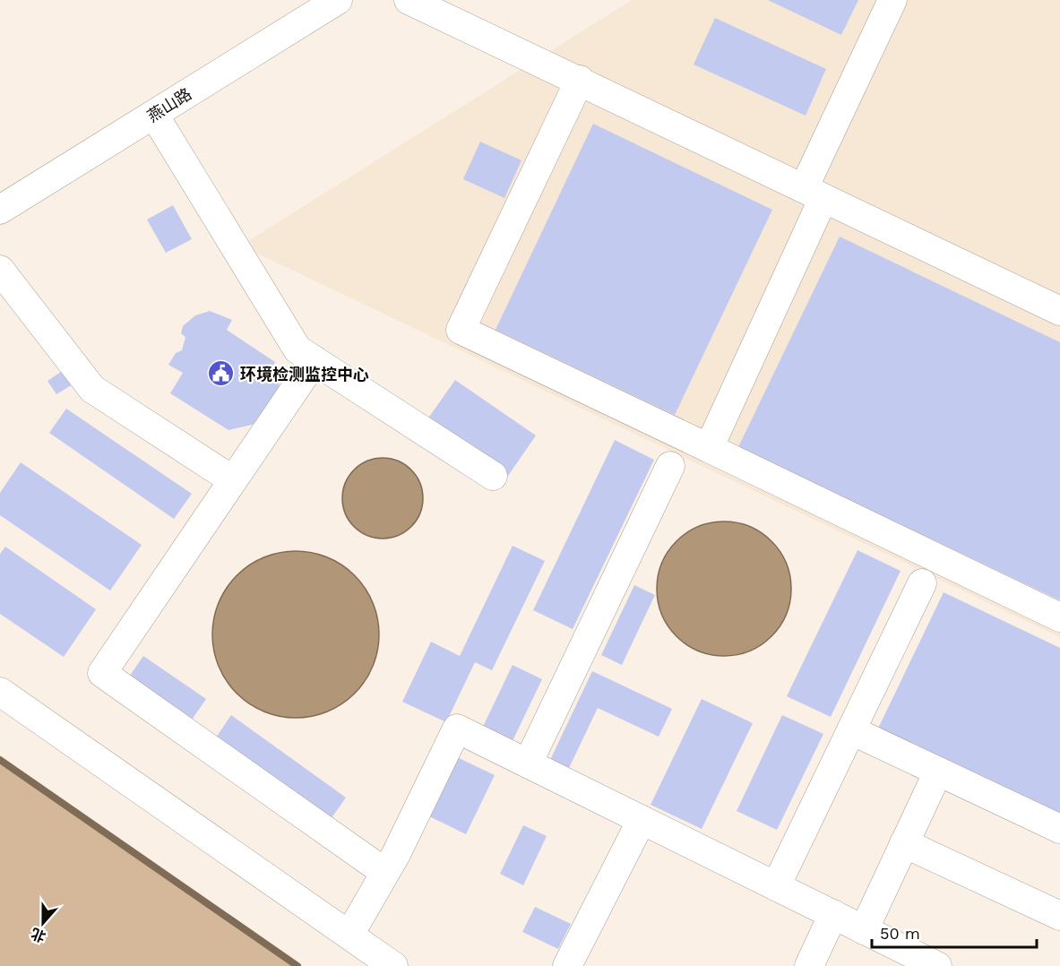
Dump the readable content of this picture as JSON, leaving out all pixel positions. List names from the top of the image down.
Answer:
{
  "streets": {
    "street": ["燕山路"]
  },
  "places": {
    "public building": ["环境检测监控中心"]
  },
  "scale_bar": "50 m",
  "north": "bottom"
}
